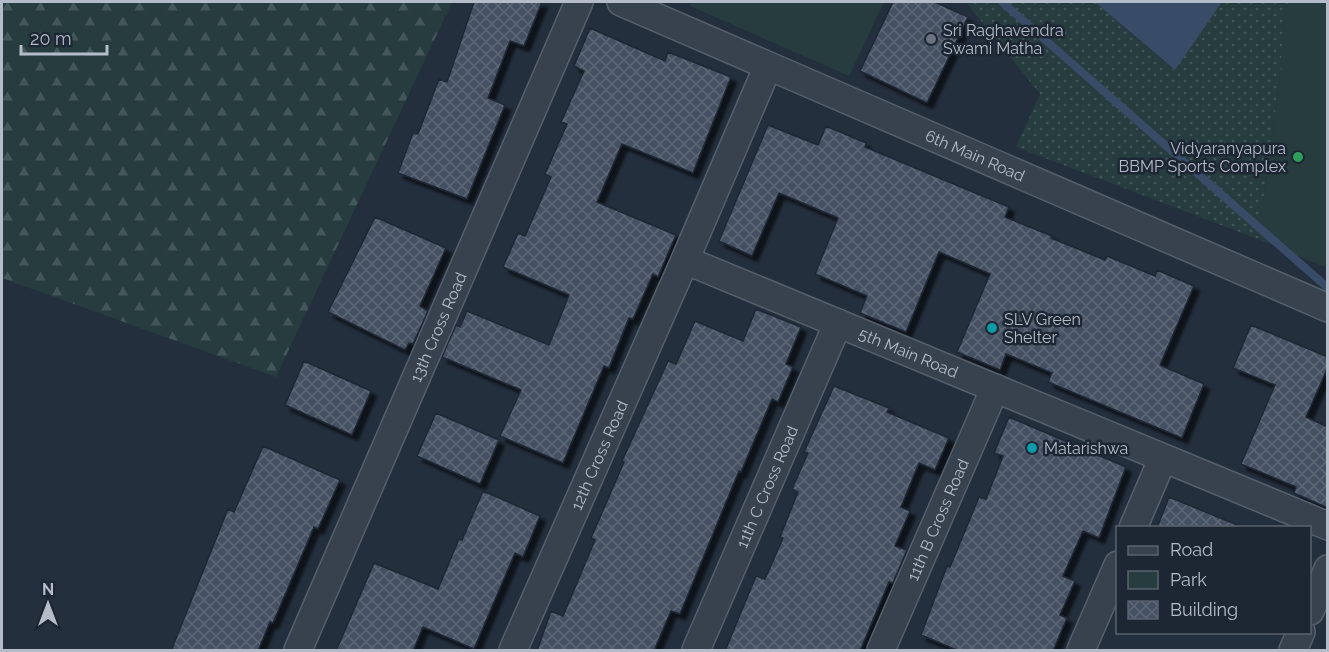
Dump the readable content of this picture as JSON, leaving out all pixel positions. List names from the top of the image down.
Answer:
{
  "streets": {
    "street": [
      "6th Main Road",
      "13th Cross Road",
      "5th Main Road",
      "12th Cross Road",
      "11th C Cross Road",
      "11th B Cross Road"
    ]
  },
  "crossings": [
    ["5th Main Road", "12th Cross Road"],
    ["5th Main Road", "11th C Cross Road"],
    ["5th Main Road", "11th B Cross Road"]
  ],
  "places": [
    "Sri Raghavendra Swami Matha",
    "Vidyaranyapura BBMP Sports Complex",
    "SLV Green Shelter",
    "Matarishwa"
  ],
  "legend": ["Road", "Park", "Building"],
  "scale_bar": "20 m",
  "north": "top"
}
